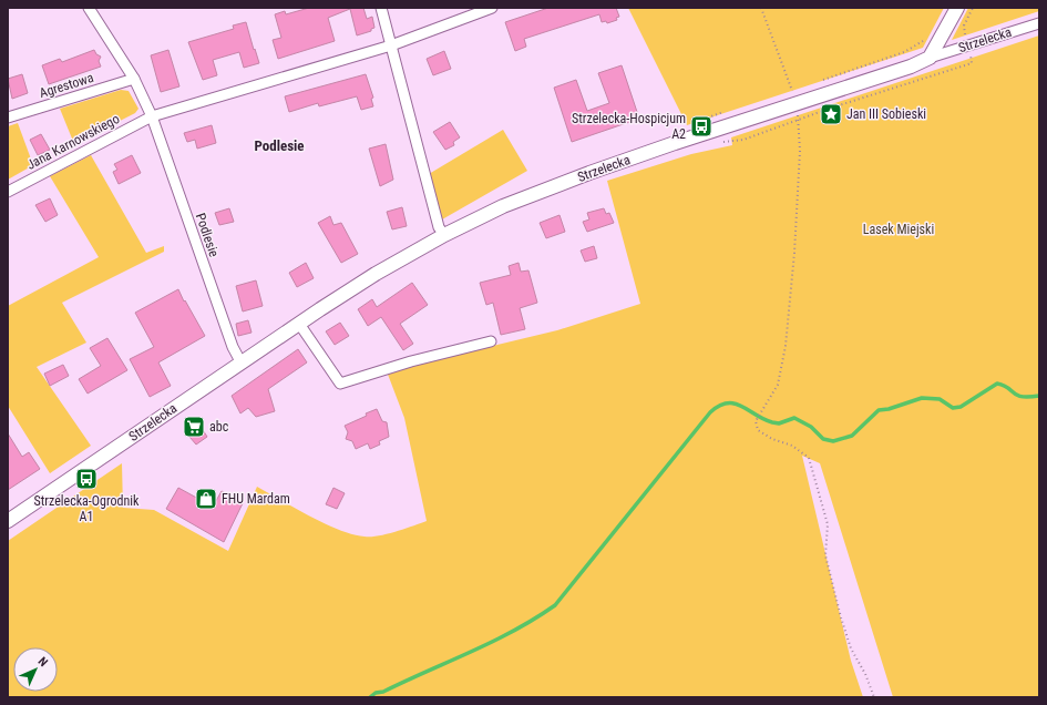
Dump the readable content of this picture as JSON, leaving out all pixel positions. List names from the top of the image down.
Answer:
{
  "streets": {
    "street": [
      "Strzelecka",
      "Agrestowa",
      "Jana Karnowskiego",
      "Podlesie"
    ]
  },
  "crossings": [
    ["Strzelecka", "Podlesie"],
    ["Agrestowa", "Podlesie"],
    ["Jana Karnowskiego", "Podlesie"]
  ],
  "districts": ["Podlesie"],
  "parks": ["Lasek Miejski"],
  "places": {
    "place": ["Jan III Sobieski"],
    "bus stop": ["Strzelecka-Hospicjum A2", "Strzelecka-Ogrodnik A1"],
    "supermarket": ["abc"],
    "shop": ["FHU Mardam"]
  },
  "north": "top right"
}
